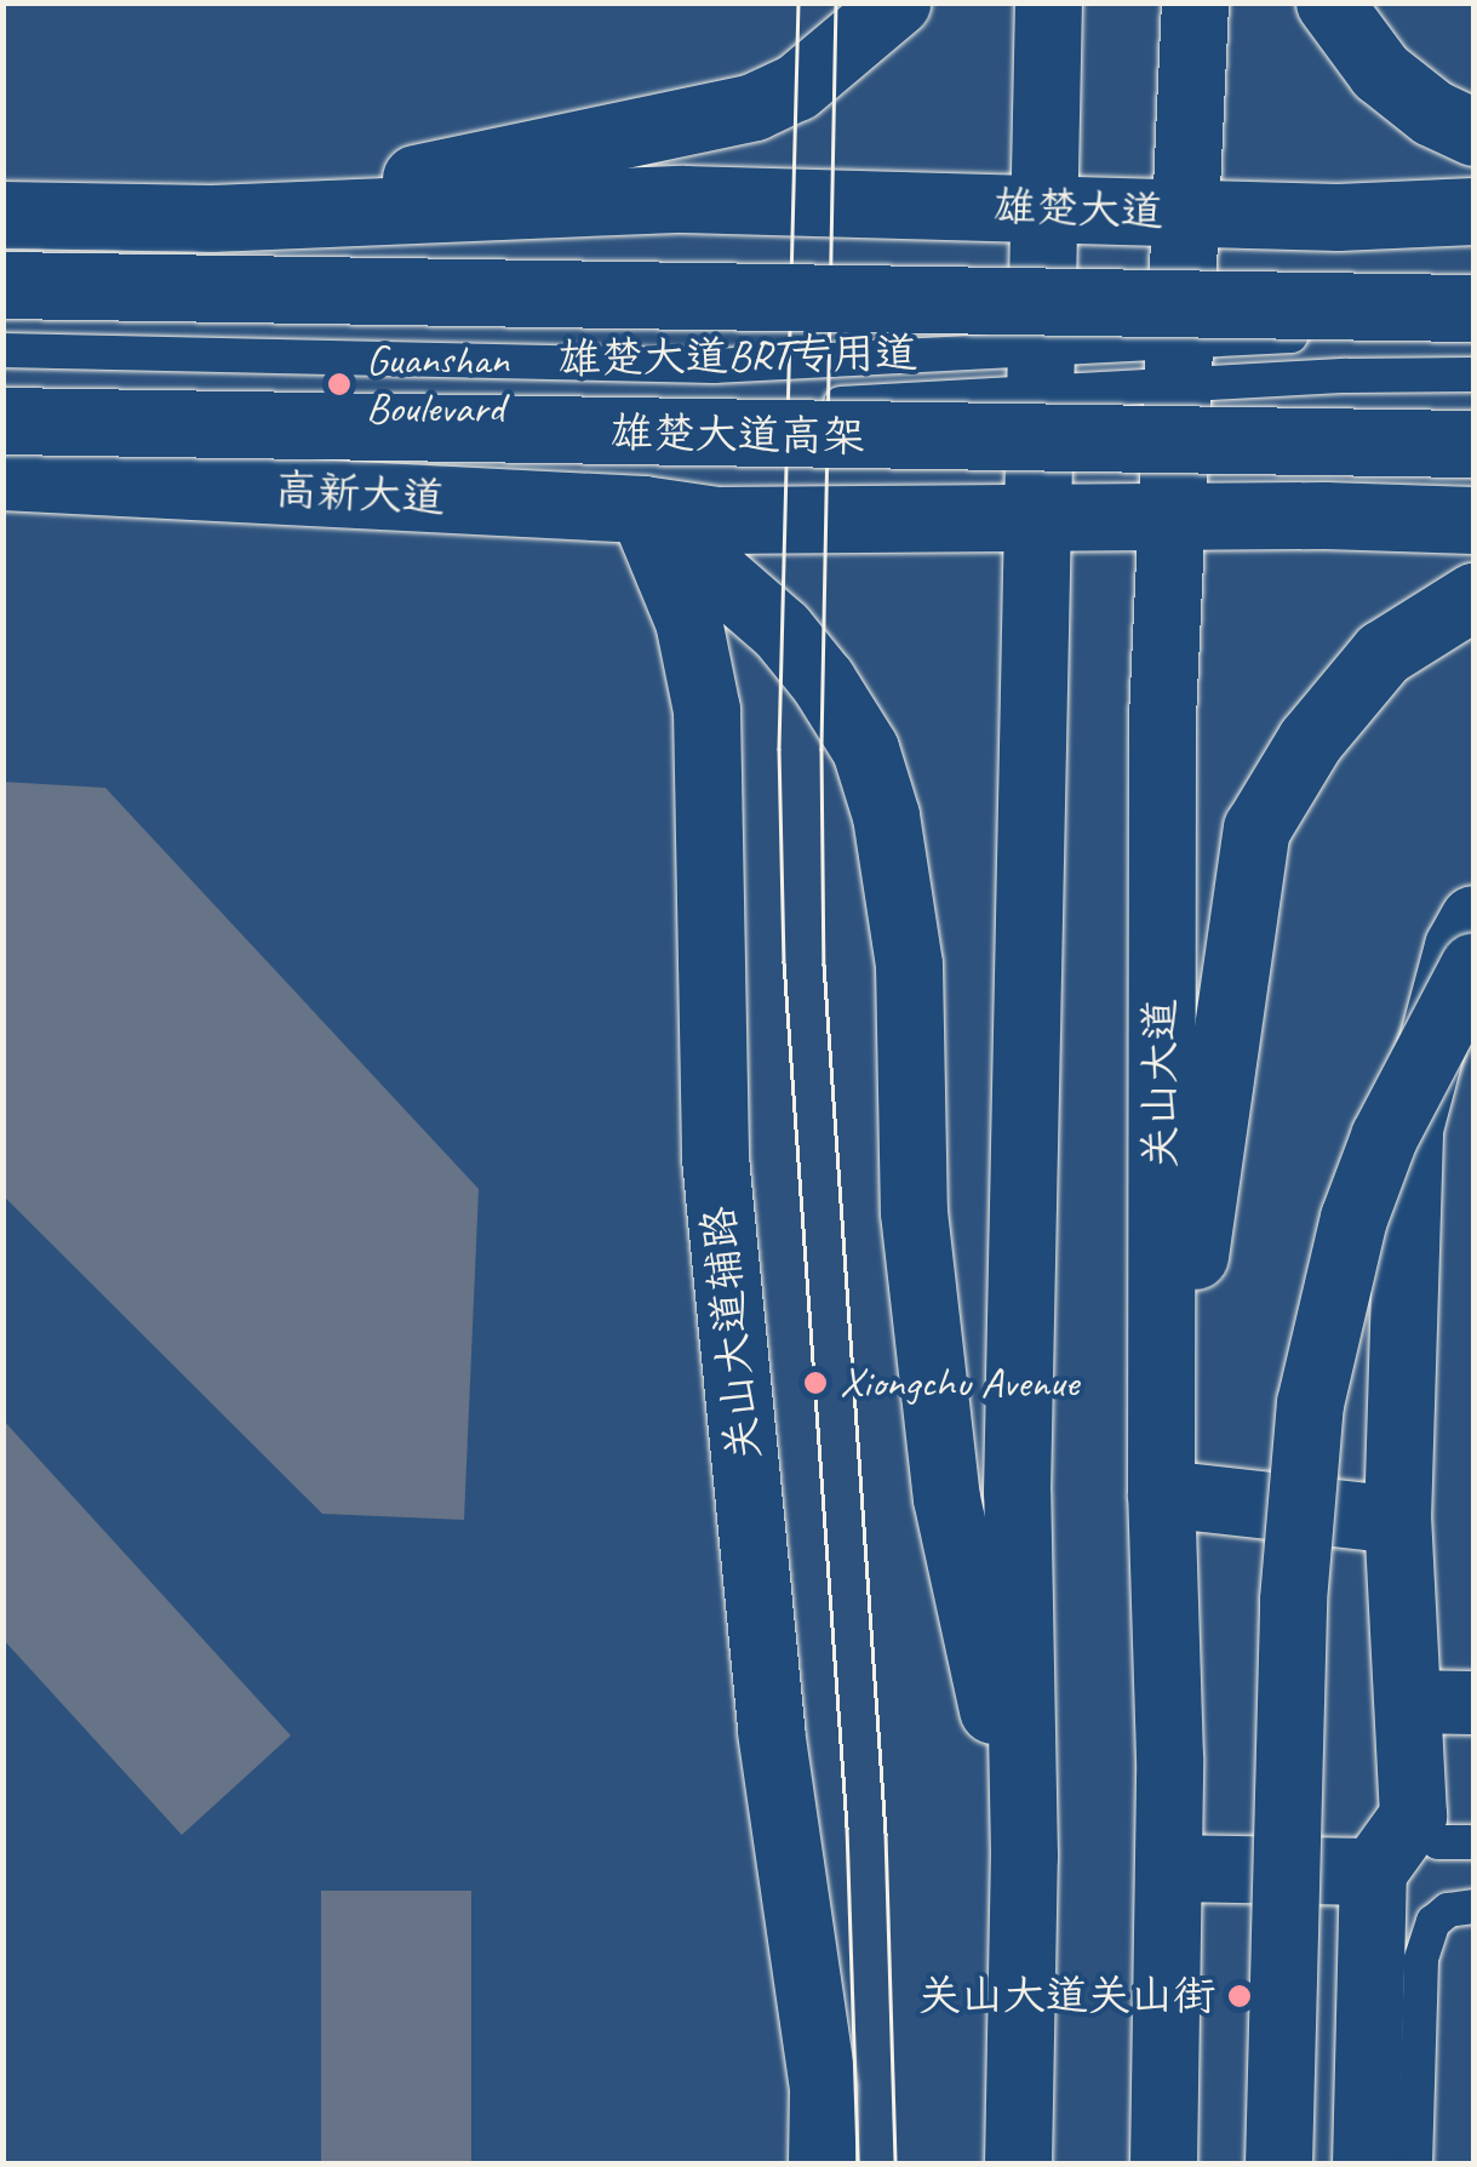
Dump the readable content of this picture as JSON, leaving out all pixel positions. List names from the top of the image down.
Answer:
{
  "streets": {
    "main road": [
      "雄楚大道",
      "雄楚大道高架",
      "高新大道",
      "关山大道",
      "关山大道辅路"
    ],
    "lane": ["雄楚大道BRT专用道"]
  },
  "crossings": [
    ["雄楚大道", "关山大道"],
    ["雄楚大道BRT专用道", "关山大道"],
    ["高新大道", "关山大道辅路"]
  ],
  "places": ["Guanshan Boulevard", "Xiongchu Avenue", "关山大道关山街"]
}
